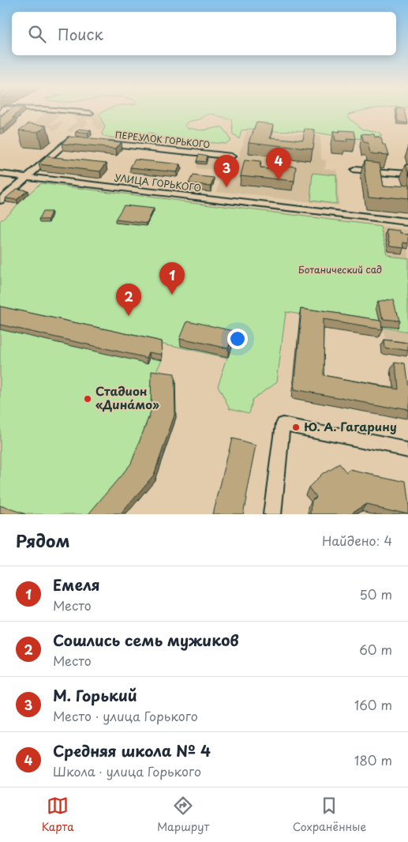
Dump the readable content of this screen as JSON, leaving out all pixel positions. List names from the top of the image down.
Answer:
{
  "streets": {
    "street": ["ПЕРЕУЛОК ГОРЬКОГО", "УЛИЦА ГОРЬКОГО"]
  },
  "parks": ["Ботанический сад"],
  "places": ["Стадион «Дина́мо»", "Ю. А. Гагарину"],
  "page": {
    "search": "Поиск",
    "pins": [
      "4",
      "3",
      "1",
      "2"
    ],
    "heading": ["Рядом", "Найдено: 4"],
    "list": [
      {
        "mark": "1",
        "name": "Емеля",
        "note": "Место",
        "value": "50 m"
      },
      {
        "mark": "2",
        "name": "Сошлись семь мужиков",
        "note": "Место",
        "value": "60 m"
      },
      {
        "mark": "3",
        "name": "М. Горький",
        "note": "Место · улица Горького",
        "value": "160 m"
      },
      {
        "mark": "4",
        "name": "Средняя школа № 4",
        "note": "Школа · улица Горького",
        "value": "180 m"
      }
    ],
    "nav": ["Карта", "Маршрут", "Сохранённые"]
  }
}
